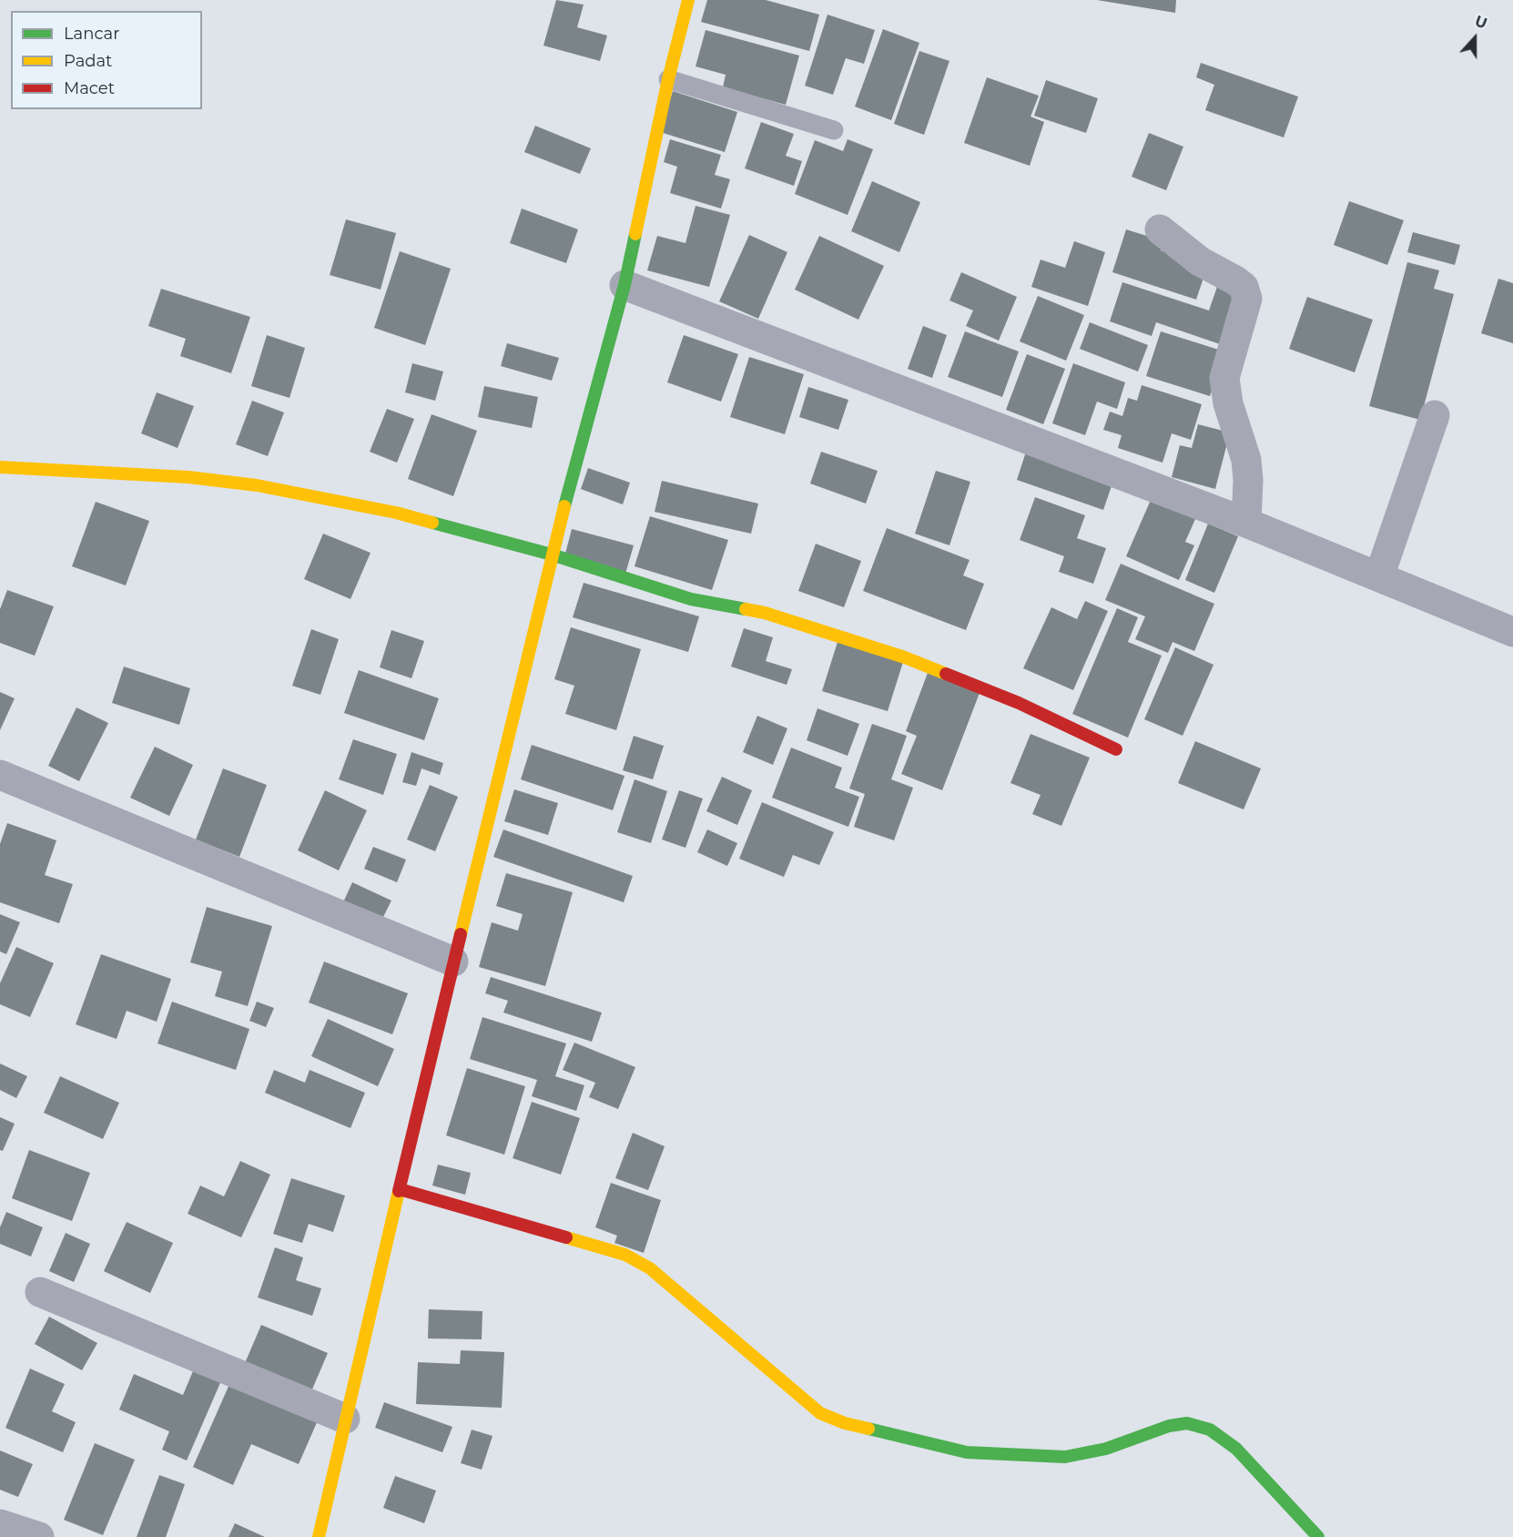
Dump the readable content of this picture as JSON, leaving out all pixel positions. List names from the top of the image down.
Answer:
{
  "legend": ["Lancar", "Padat", "Macet"],
  "north": "top"
}
